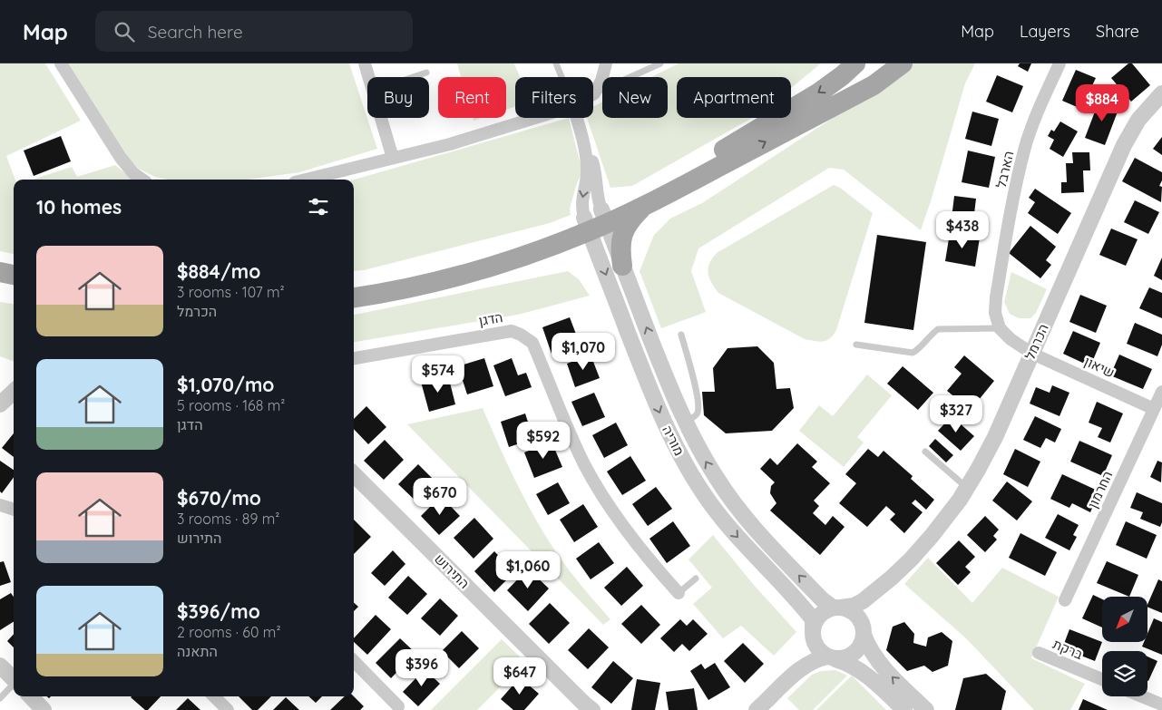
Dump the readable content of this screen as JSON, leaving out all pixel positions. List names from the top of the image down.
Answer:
{
  "streets": {
    "street": [
      "הארבל",
      "הדגן",
      "הכרמל",
      "שיאון",
      "מוריה",
      "החרמון",
      "התירוש",
      "ברקת"
    ]
  },
  "crossings": [
    ["הכרמל", "שיאון"],
    ["הכרמל", "מוריה"],
    ["שיאון", "החרמון"]
  ],
  "north": "bottom left",
  "page": {
    "header": "Map",
    "search": "Search here",
    "nav": ["Map", "Layers", "Share"],
    "chip": [
      "Buy",
      "Rent",
      "Filters",
      "New",
      "Apartment"
    ],
    "price": [
      "$884",
      "$438",
      "$1,070",
      "$574",
      "$327",
      "$592",
      "$670",
      "$1,060",
      "$396",
      "$647"
    ],
    "heading": "10 homes",
    "list": [
      {
        "name": "$884/mo",
        "note": "3 rooms · 107 m² · הכרמל"
      },
      {
        "name": "$1,070/mo",
        "note": "5 rooms · 168 m² · הדגן"
      },
      {
        "name": "$670/mo",
        "note": "3 rooms · 89 m² · התירוש"
      },
      {
        "name": "$396/mo",
        "note": "2 rooms · 60 m² · התאנה"
      }
    ]
  }
}
